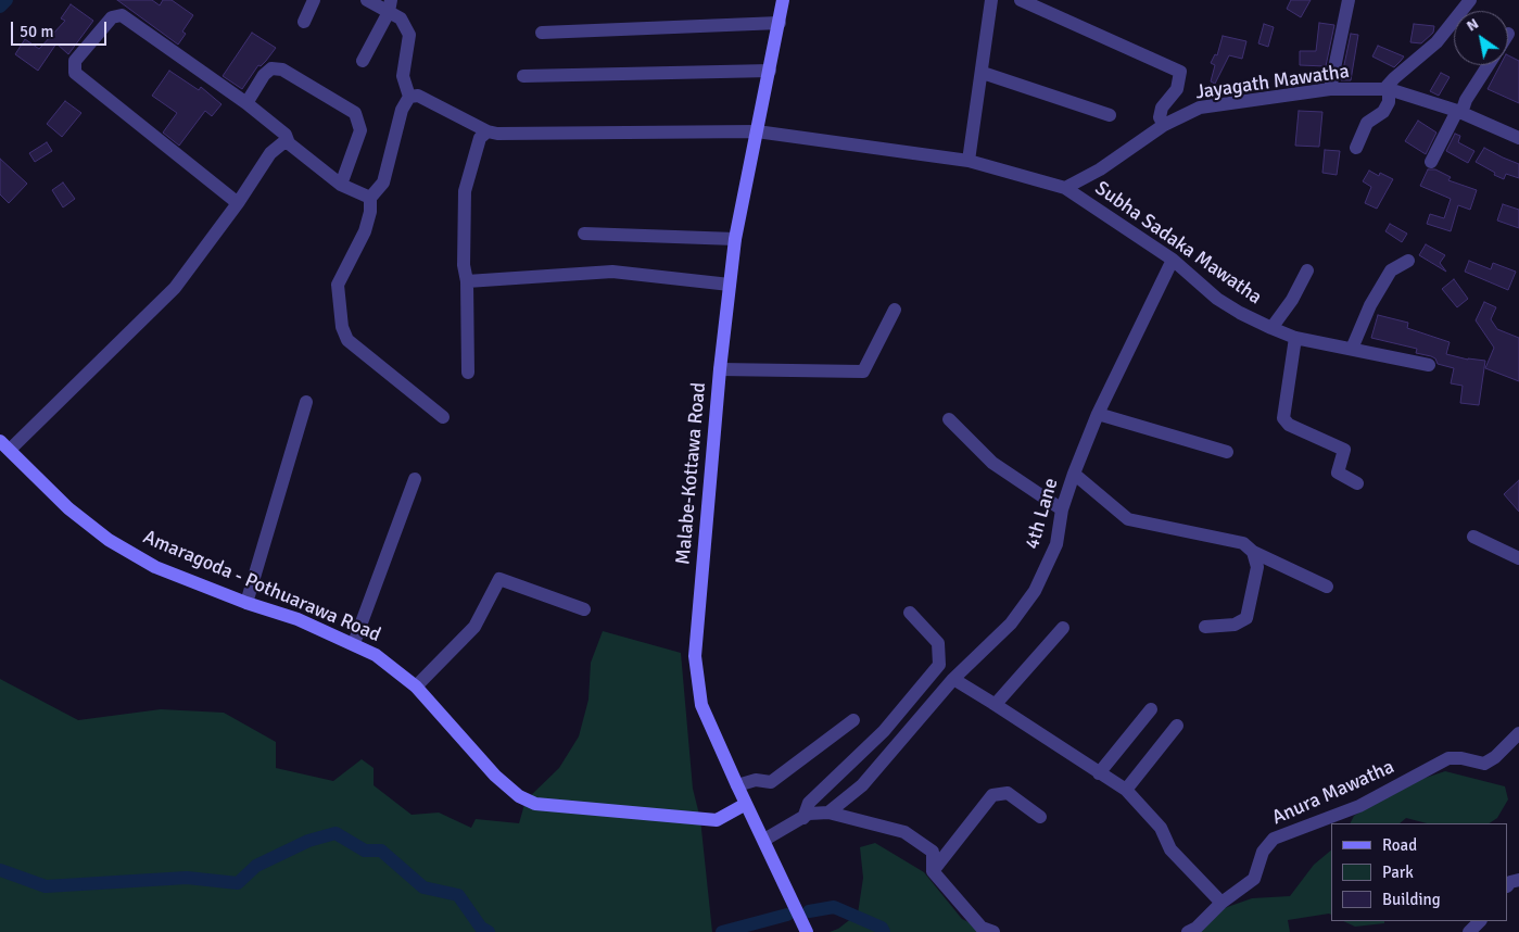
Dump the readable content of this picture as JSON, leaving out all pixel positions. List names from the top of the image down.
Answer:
{
  "streets": {
    "main road": ["Malabe-Kottawa Road", "Amaragoda - Pothuarawa Road"],
    "street": [
      "Jayagath Mawatha",
      "Subha Sadaka Mawatha",
      "4th Lane",
      "Anura Mawatha"
    ]
  },
  "crossings": [
    ["Jayagath Mawatha", "Subha Sadaka Mawatha"],
    ["Subha Sadaka Mawatha", "4th Lane"],
    ["Malabe-Kottawa Road", "Amaragoda - Pothuarawa Road"]
  ],
  "legend": ["Road", "Park", "Building"],
  "scale_bar": "50 m",
  "north": "top left"
}
